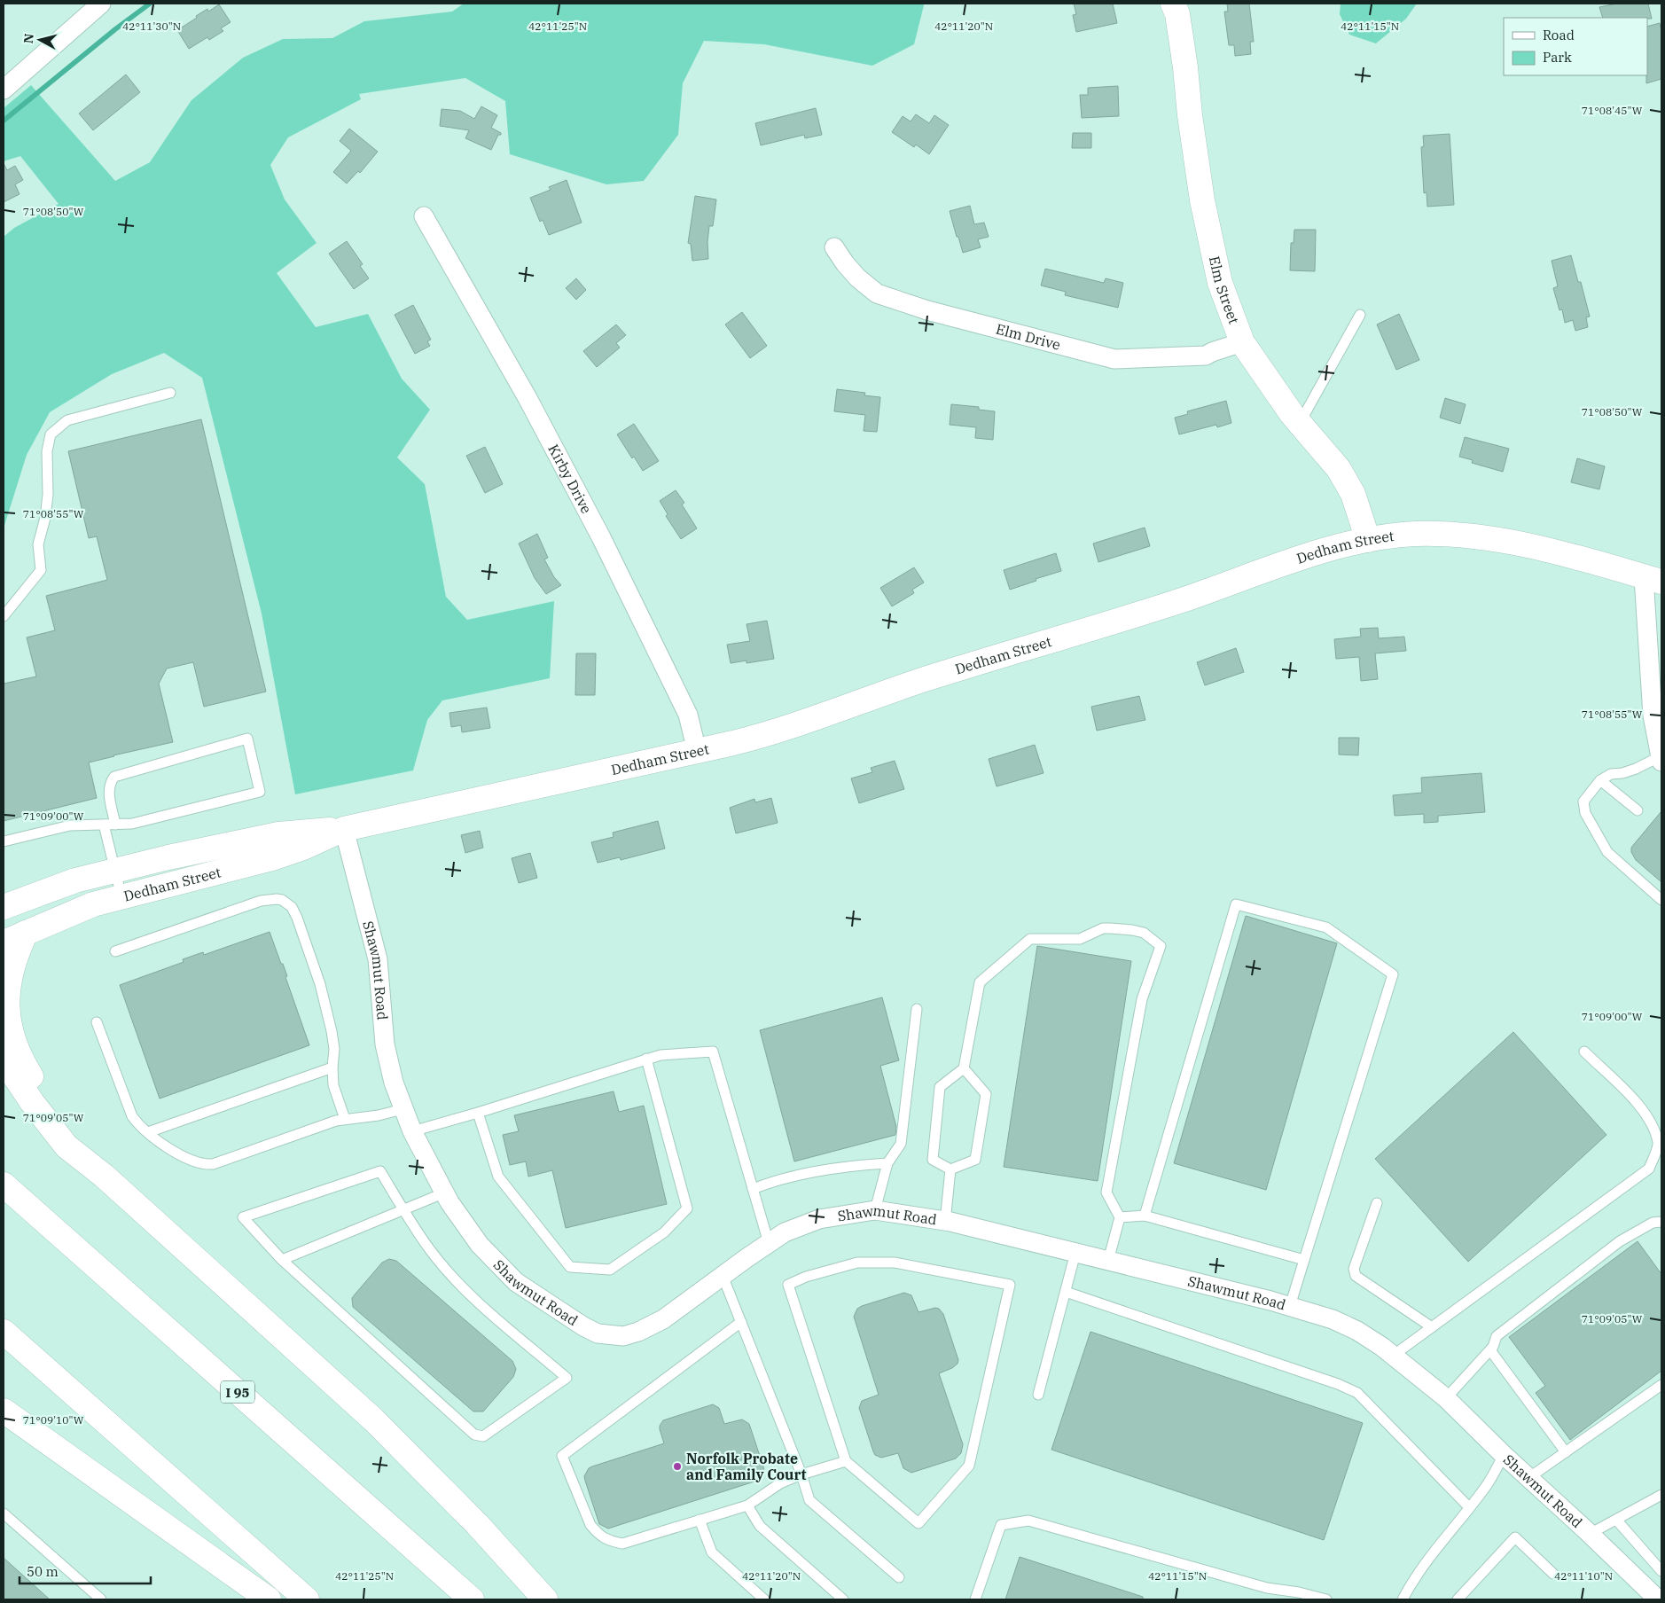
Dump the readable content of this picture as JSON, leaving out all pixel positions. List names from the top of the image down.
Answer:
{
  "streets": {
    "main road": ["Elm Street", "Dedham Street", "I 95"],
    "street": ["Elm Drive", "Kirby Drive", "Shawmut Road"]
  },
  "crossings": [
    ["Elm Street", "Elm Drive"],
    ["Elm Street", "Dedham Street"],
    ["Kirby Drive", "Dedham Street"],
    ["Dedham Street", "Shawmut Road"]
  ],
  "places": ["Norfolk Probate and Family Court"],
  "legend": ["Road", "Park"],
  "scale_bar": "50 m",
  "north": "left",
  "coordinates": [
    "42°11'30\"N",
    "42°11'25\"N",
    "42°11'20\"N",
    "42°11'15\"N",
    "71°08'45\"W",
    "71°08'50\"W",
    "71°08'55\"W",
    "71°09'00\"W",
    "71°09'05\"W",
    "71°09'10\"W",
    "42°11'10\"N"
  ]
}
